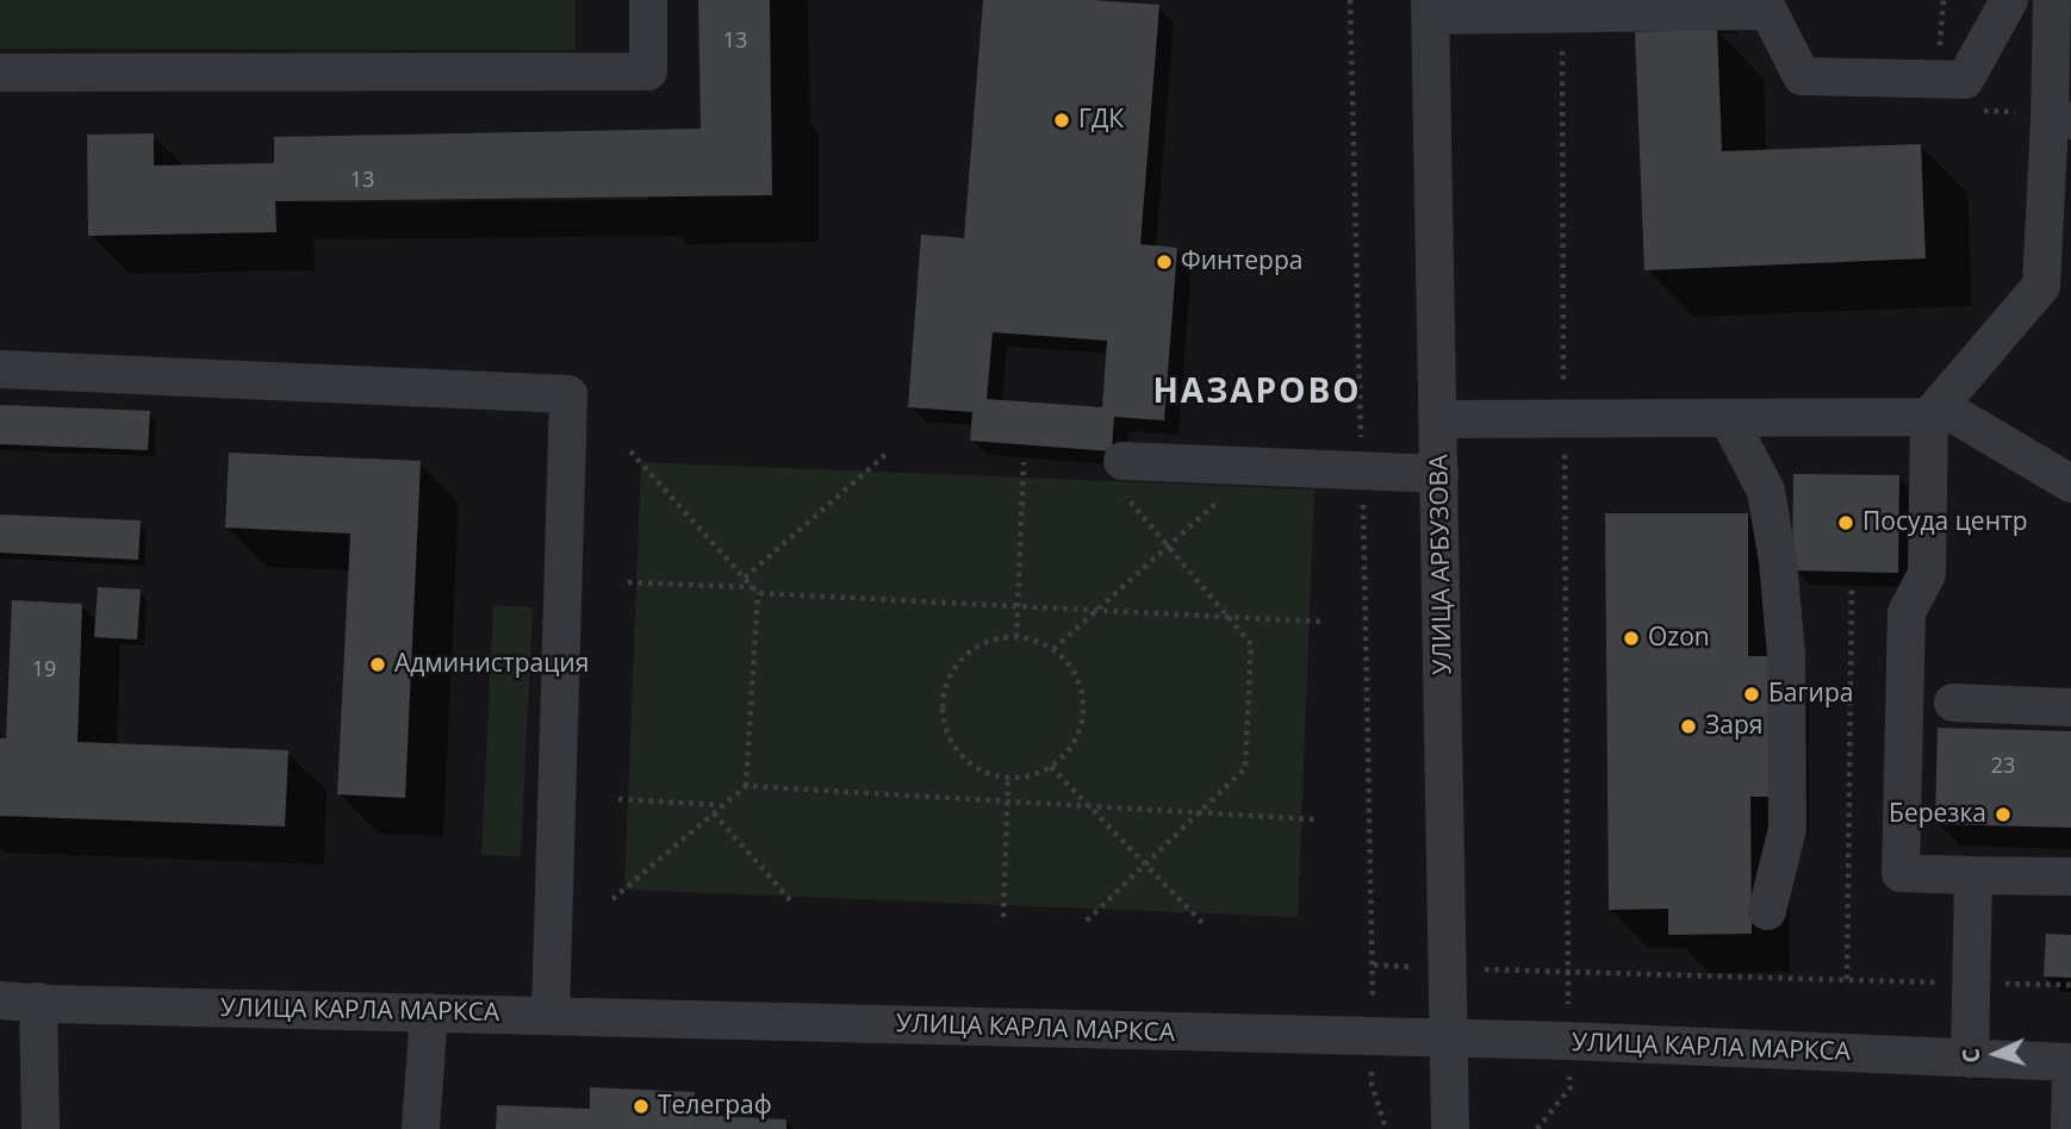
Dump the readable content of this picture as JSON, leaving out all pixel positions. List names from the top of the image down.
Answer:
{
  "streets": {
    "street": ["УЛИЦА АРБУЗОВА", "УЛИЦА КАРЛА МАРКСА"]
  },
  "crossings": [
    ["УЛИЦА АРБУЗОВА", "УЛИЦА КАРЛА МАРКСА"]
  ],
  "districts": ["НАЗАРОВО"],
  "places": [
    "ГДК",
    "Финтерра",
    "Посуда центр",
    "Ozon",
    "Администрация",
    "Багира",
    "Заря",
    "Березка",
    "Телеграф"
  ],
  "house_numbers": [
    "13",
    "13",
    "19",
    "23"
  ],
  "north": "left"
}
